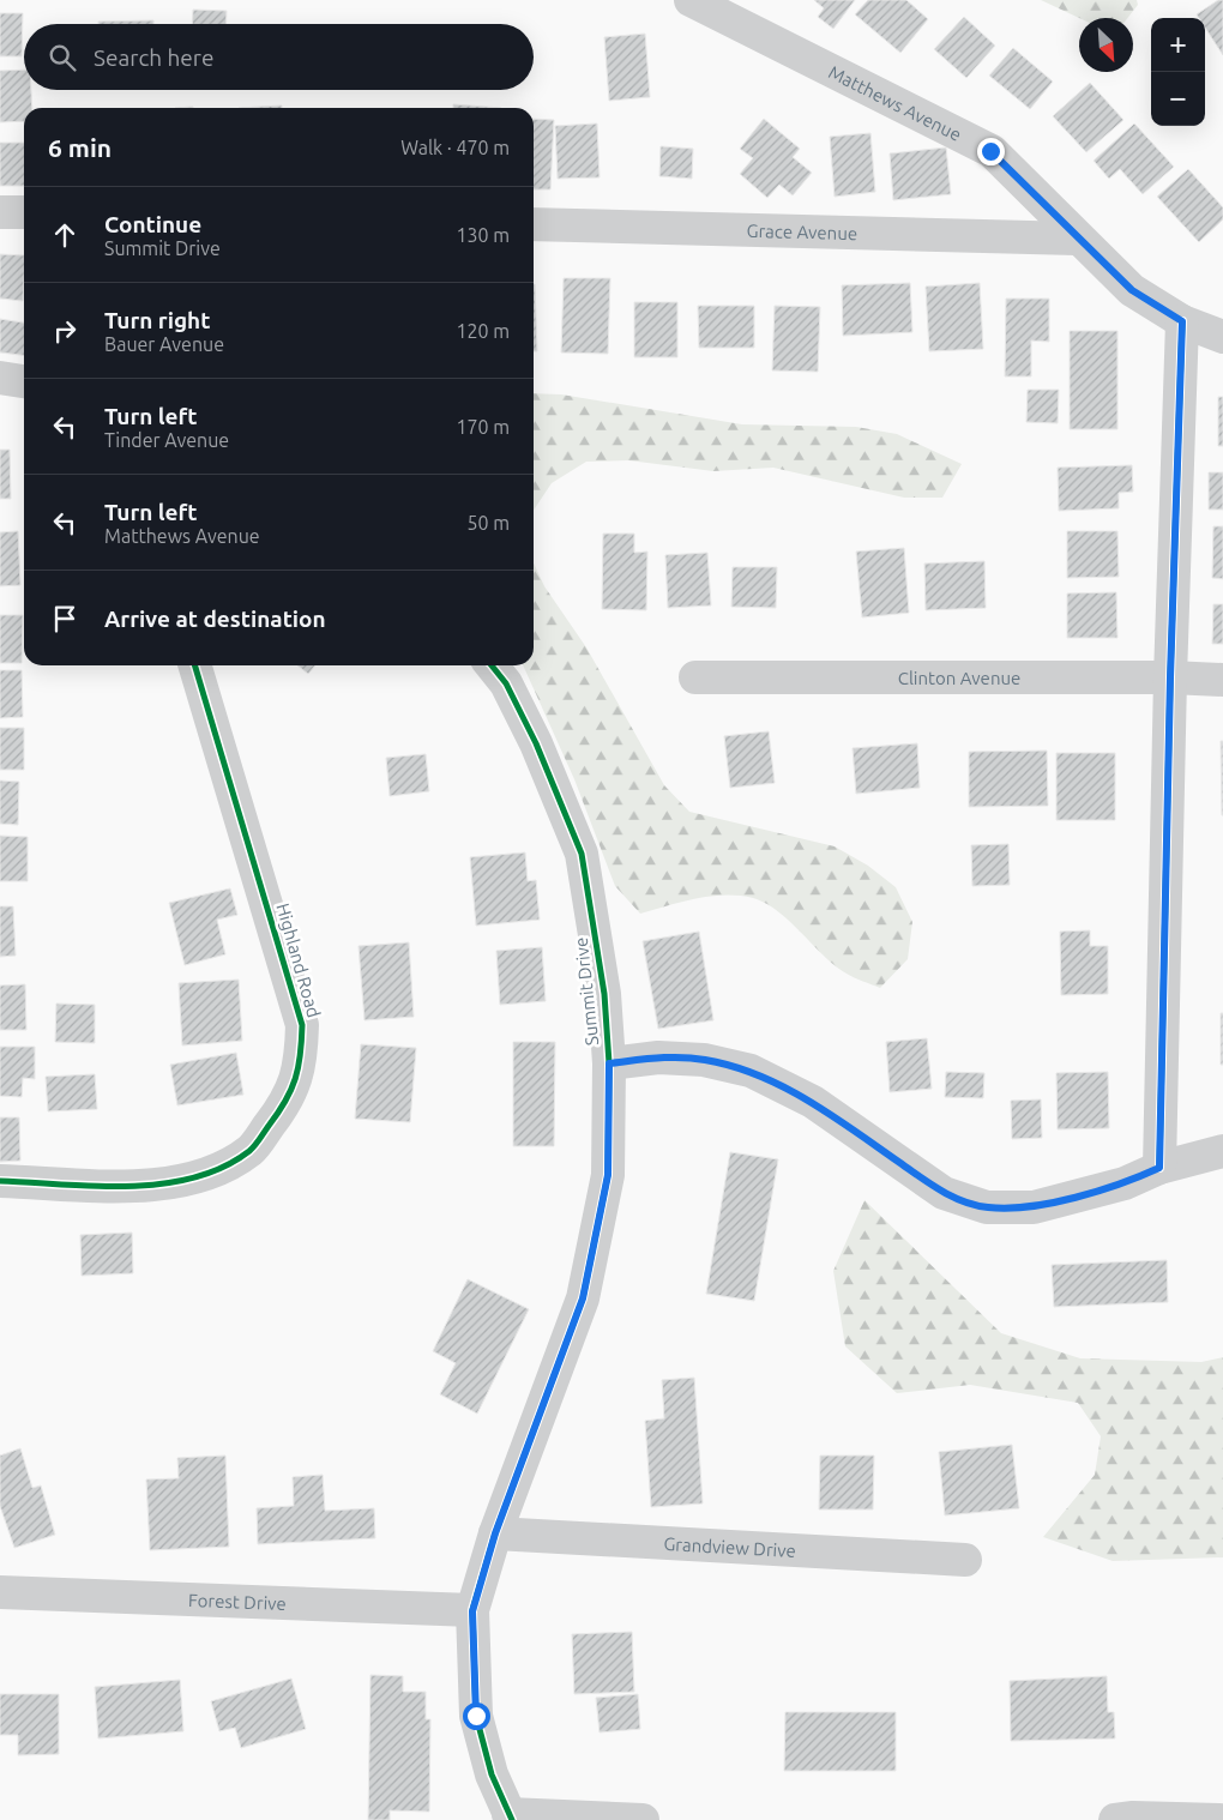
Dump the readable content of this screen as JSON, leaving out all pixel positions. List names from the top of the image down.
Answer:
{
  "streets": {
    "street": [
      "Matthews Avenue",
      "Grace Avenue",
      "Clinton Avenue",
      "Highland Road",
      "Summit Drive",
      "Grandview Drive",
      "Forest Drive"
    ]
  },
  "crossings": [
    ["Matthews Avenue", "Grace Avenue"],
    ["Summit Drive", "Grandview Drive"],
    ["Summit Drive", "Forest Drive"]
  ],
  "north": "bottom right",
  "page": {
    "map_buttons": ["+", "−"],
    "search": "Search here",
    "heading": ["6 min", "Walk · 470 m"],
    "list": [
      ["Continue", "Summit Drive", "130 m"],
      ["Turn right", "Bauer Avenue", "120 m"],
      ["Turn left", "Tinder Avenue", "170 m"],
      ["Turn left", "Matthews Avenue", "50 m"],
      "Arrive at destination"
    ]
  }
}
